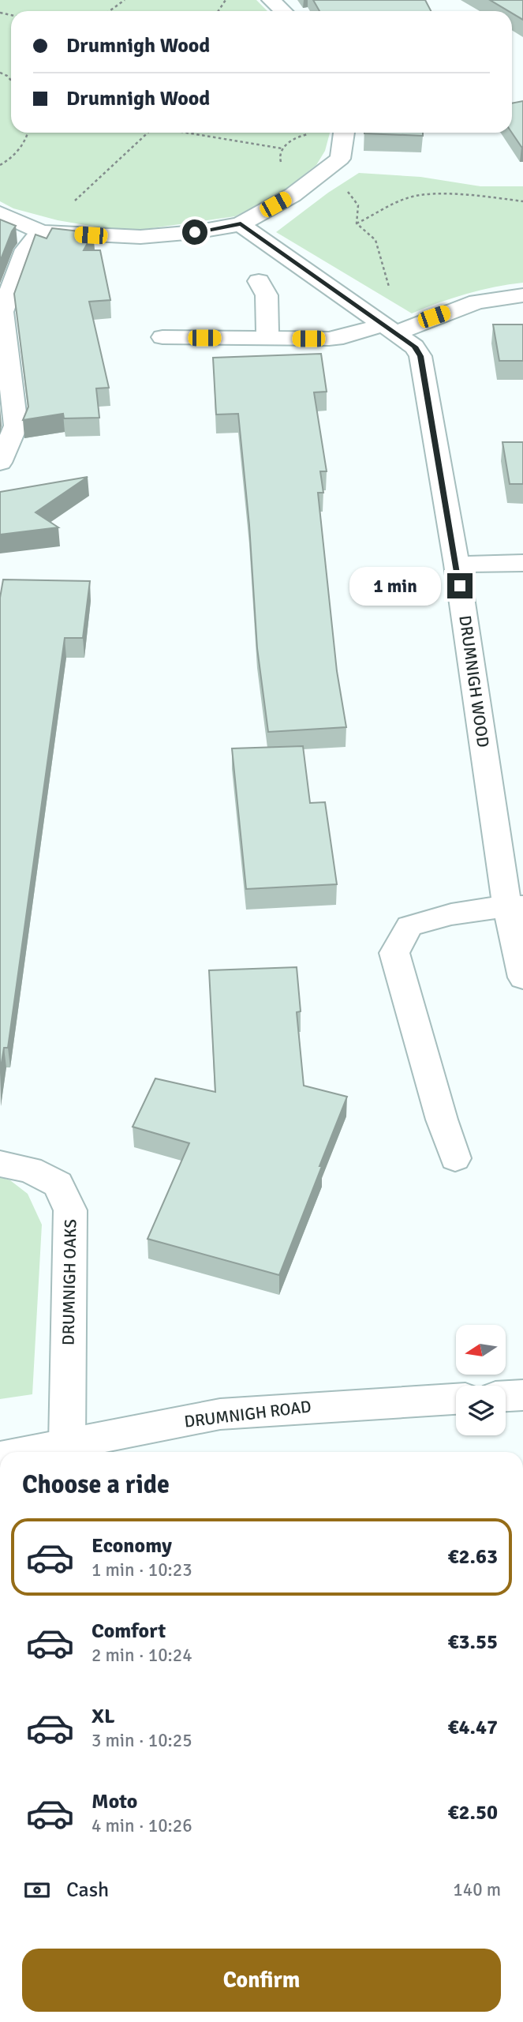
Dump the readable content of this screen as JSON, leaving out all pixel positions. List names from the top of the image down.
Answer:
{
  "streets": {
    "street": ["DRUMNIGH WOOD", "DRUMNIGH OAKS", "DRUMNIGH ROAD"]
  },
  "crossings": [
    ["DRUMNIGH OAKS", "DRUMNIGH ROAD"]
  ],
  "north": "left",
  "page": {
    "banner": ["Drumnigh Wood", "Drumnigh Wood"],
    "bubble": "1 min",
    "heading": "Choose a ride",
    "list": [
      {
        "name": "Economy",
        "note": "1 min · 10:23",
        "value": "€2.63"
      },
      {
        "name": "Comfort",
        "note": "2 min · 10:24",
        "value": "€3.55"
      },
      {
        "name": "XL",
        "note": "3 min · 10:25",
        "value": "€4.47"
      },
      {
        "name": "Moto",
        "note": "4 min · 10:26",
        "value": "€2.50"
      }
    ],
    "pay": ["Cash", "140 m"],
    "buttons": "Confirm"
  }
}
